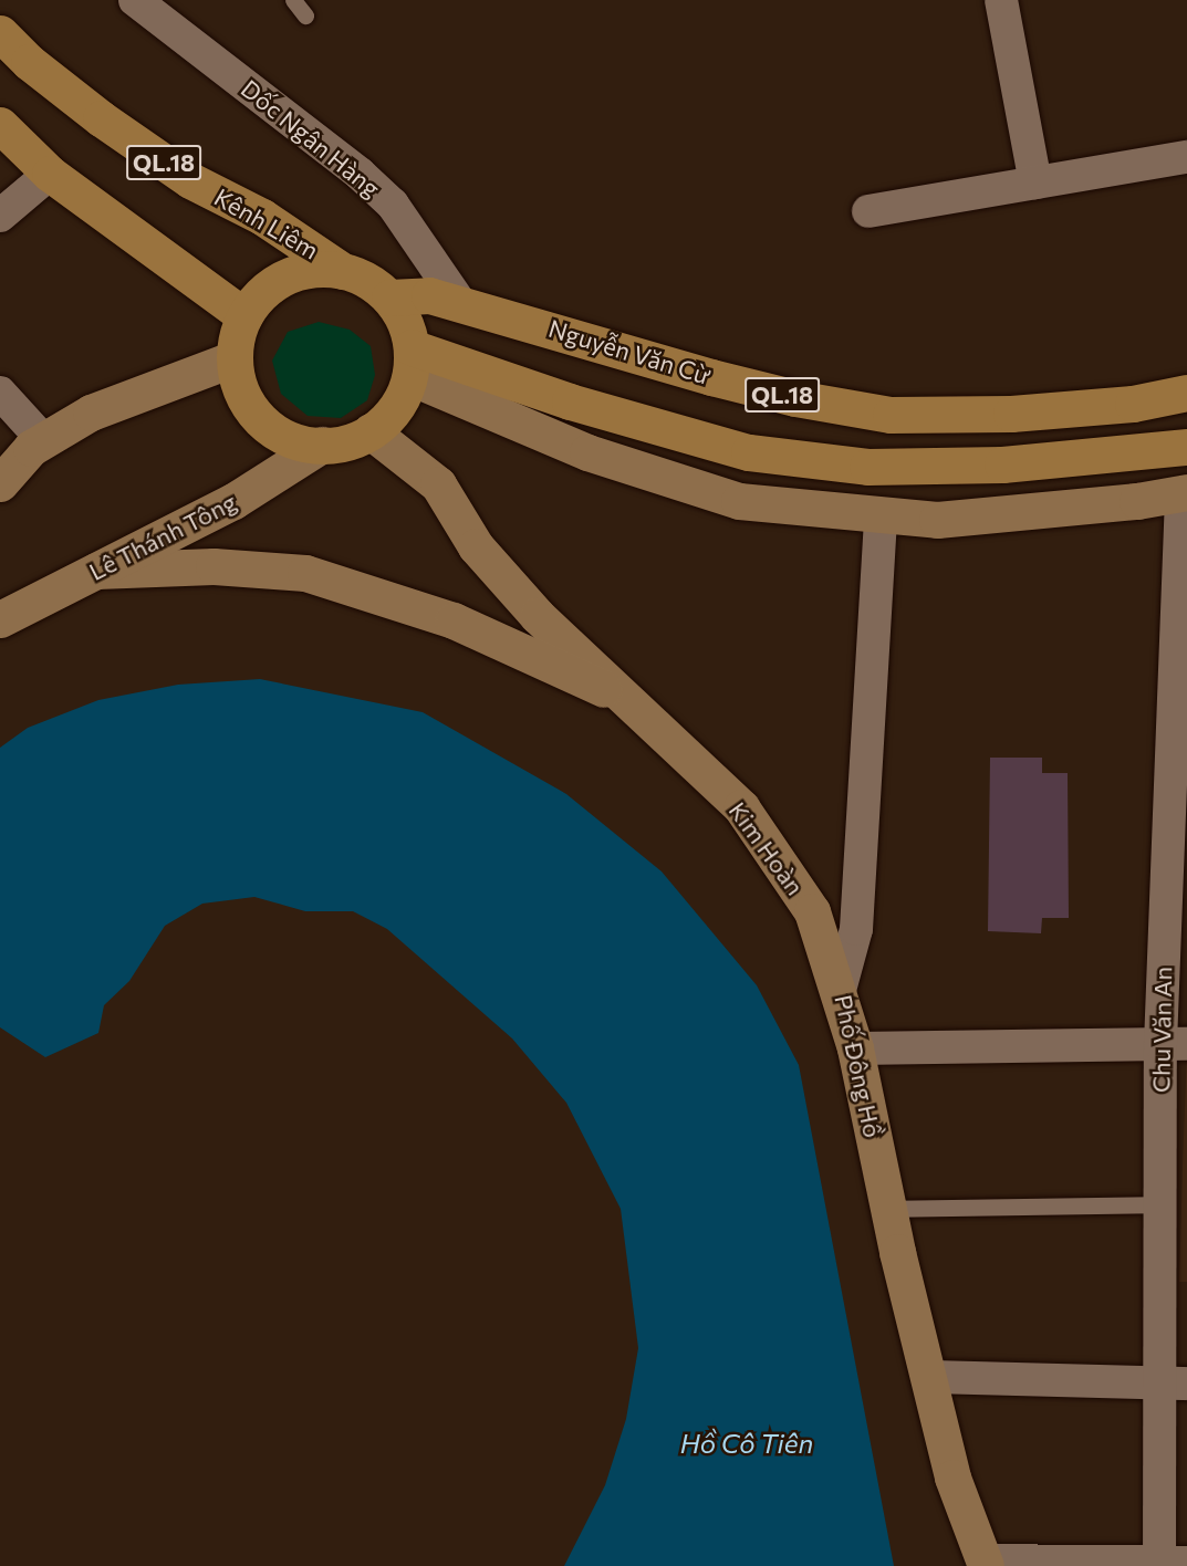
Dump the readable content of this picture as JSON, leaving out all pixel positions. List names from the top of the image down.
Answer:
{
  "streets": {
    "main road": ["QL.18", "Kênh Liêm", "Nguyễn Văn Cừ"],
    "street": [
      "Dốc Ngân Hàng",
      "Lê Thánh Tông",
      "Kim Hoàn",
      "Chu Văn An",
      "Phố Đông Hồ"
    ]
  },
  "crossings": [
    ["Dốc Ngân Hàng", "Nguyễn Văn Cừ"],
    ["QL.18", "Kênh Liêm"],
    ["QL.18", "Nguyễn Văn Cừ"],
    ["QL.18", "Lê Thánh Tông"],
    ["QL.18", "Kim Hoàn"],
    ["Kênh Liêm", "Nguyễn Văn Cừ"],
    ["Kênh Liêm", "Lê Thánh Tông"],
    ["Kênh Liêm", "Kim Hoàn"],
    ["Nguyễn Văn Cừ", "Lê Thánh Tông"],
    ["Nguyễn Văn Cừ", "Kim Hoàn"],
    ["Lê Thánh Tông", "Kim Hoàn"],
    ["Kim Hoàn", "Phố Đông Hồ"]
  ],
  "water": ["Hồ Cô Tiên"]
}
